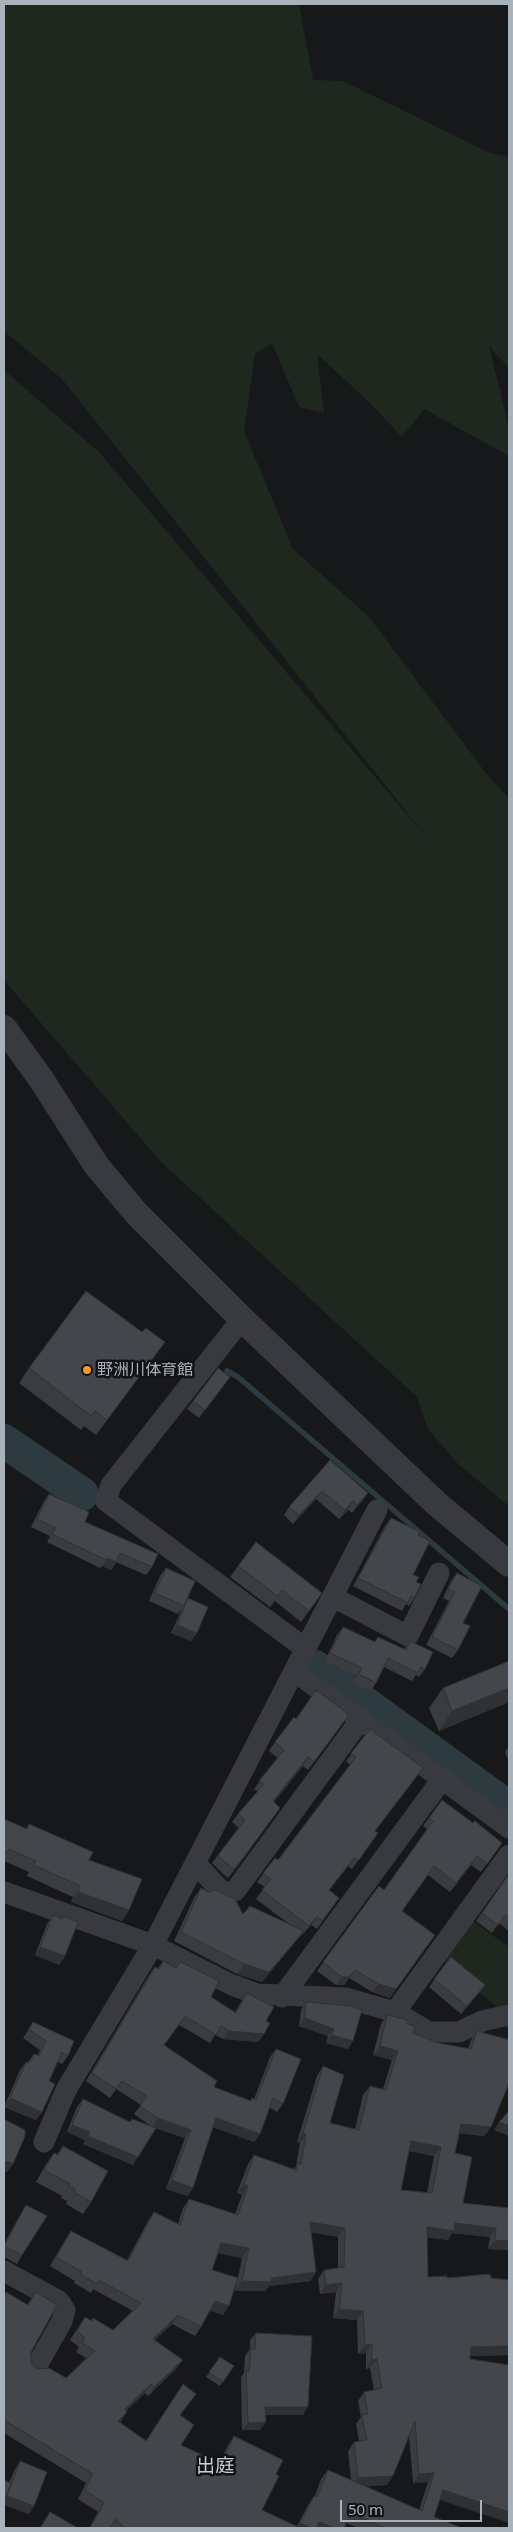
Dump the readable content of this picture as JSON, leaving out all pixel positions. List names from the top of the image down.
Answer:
{
  "districts": ["出庭"],
  "places": ["野洲川体育館"],
  "scale_bar": "50 m"
}
